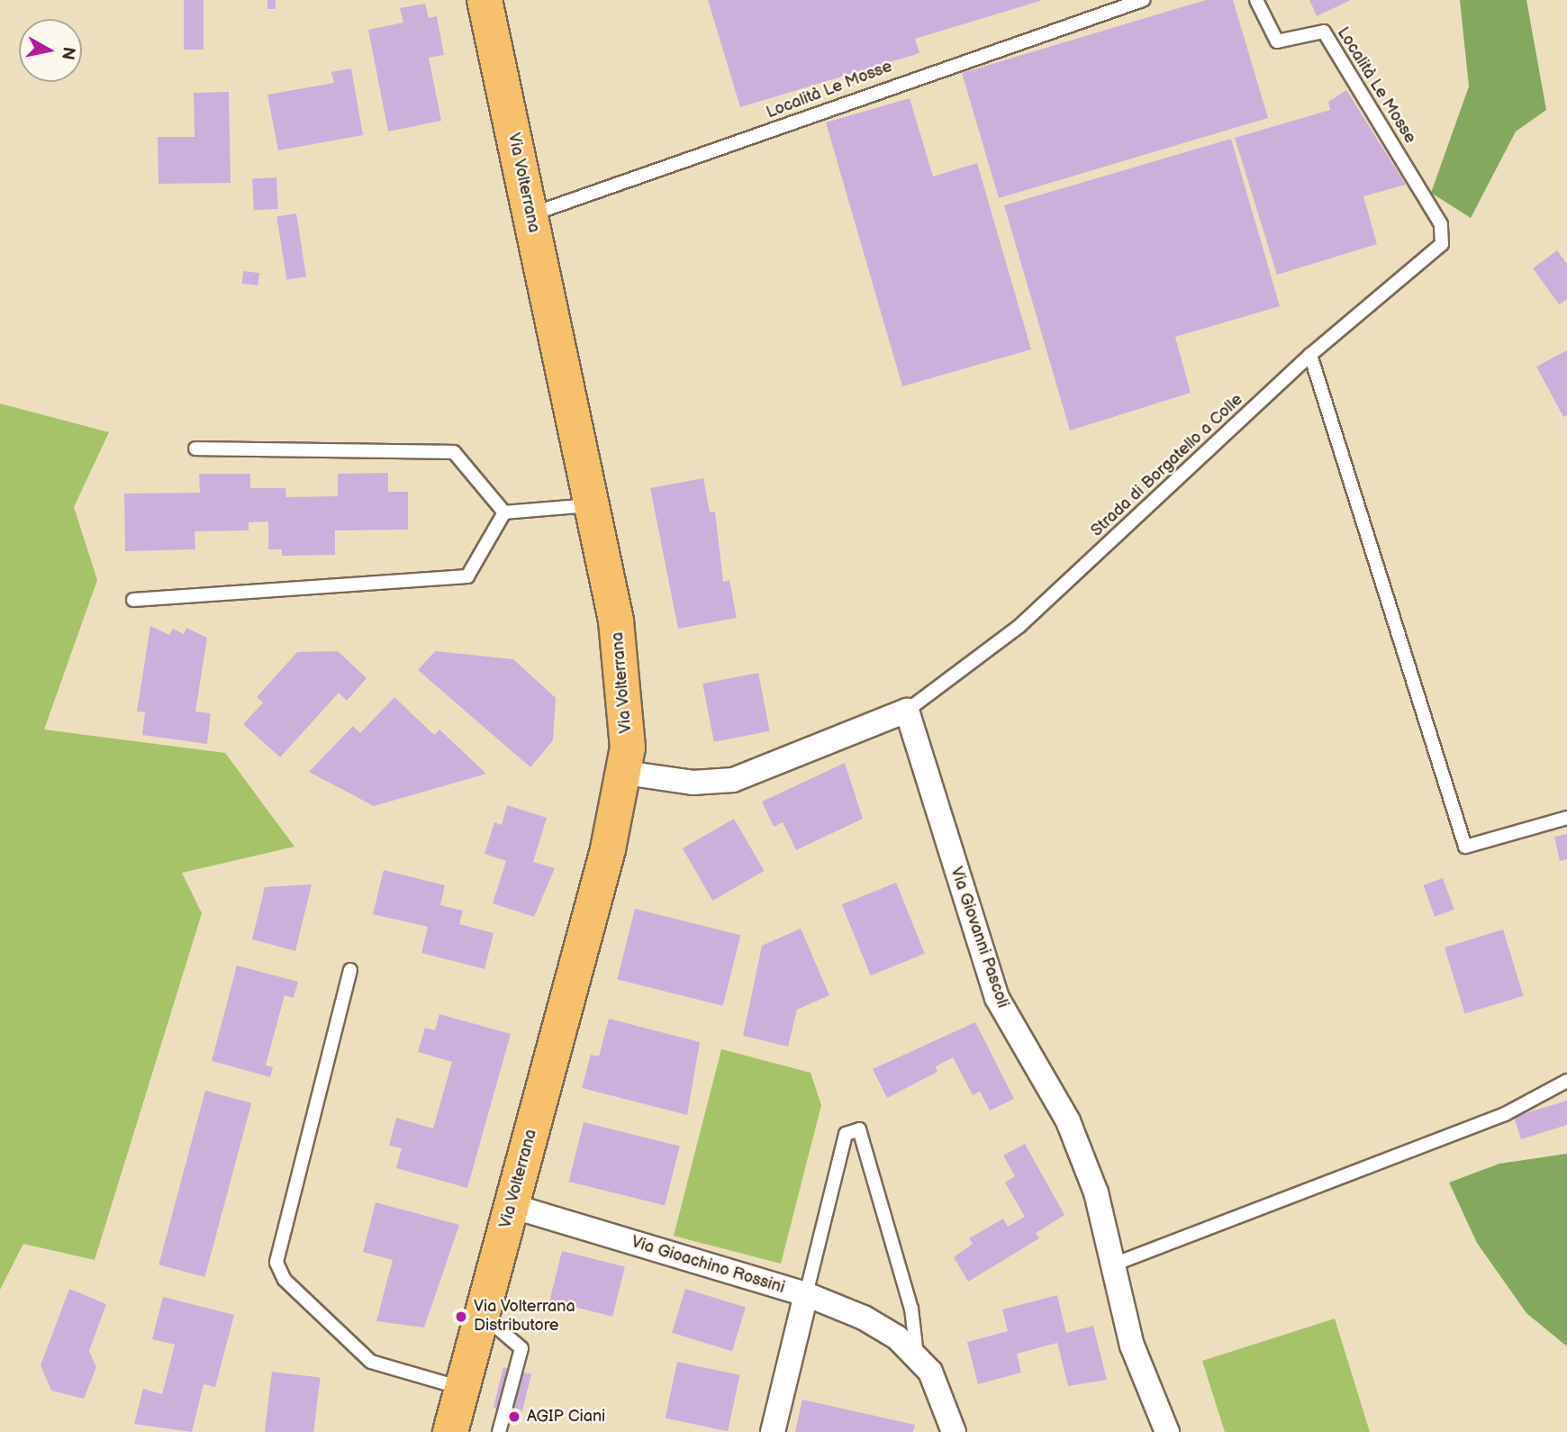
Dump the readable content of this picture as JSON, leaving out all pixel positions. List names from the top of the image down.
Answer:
{
  "streets": {
    "main road": ["Via Volterrana"],
    "street": ["Via Giovanni Pascoli", "Via Gioachino Rossini"],
    "lane": ["Località Le Mosse", "Strada di Borgatello a Colle"]
  },
  "crossings": [
    ["Località Le Mosse", "Via Volterrana"],
    ["Località Le Mosse", "Strada di Borgatello a Colle"],
    ["Via Volterrana", "Via Gioachino Rossini"],
    ["Strada di Borgatello a Colle", "Via Giovanni Pascoli"]
  ],
  "places": ["Via Volterrana Distributore", "AGIP Ciani"],
  "north": "right"
}
